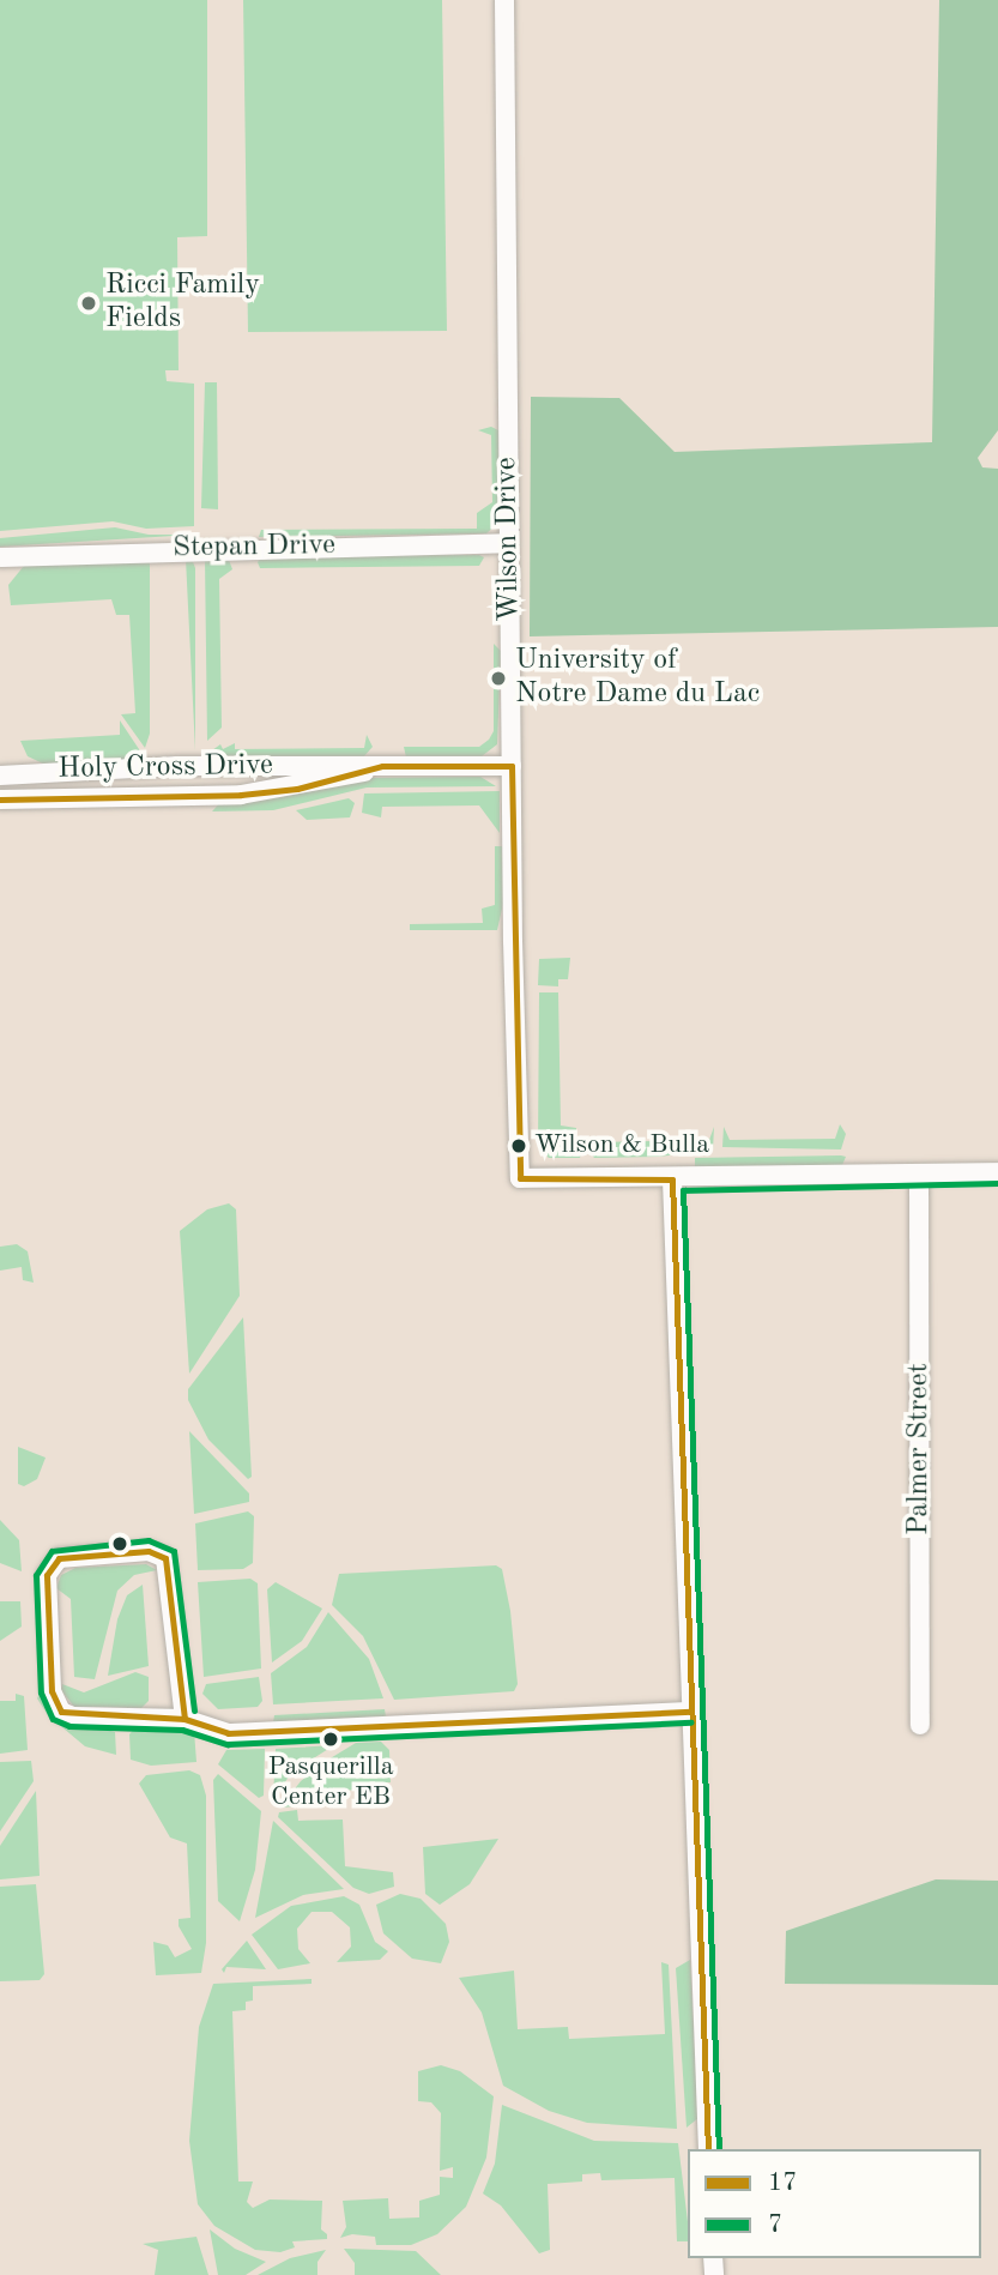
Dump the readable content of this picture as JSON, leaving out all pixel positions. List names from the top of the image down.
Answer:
{
  "streets": {
    "street": [
      "Wilson Drive",
      "Stepan Drive",
      "Holy Cross Drive",
      "Palmer Street"
    ]
  },
  "crossings": [
    ["Wilson Drive", "Stepan Drive"],
    ["Wilson Drive", "Holy Cross Drive"]
  ],
  "places": [
    "Ricci Family Fields",
    "University of Notre Dame du Lac",
    "Wilson & Bulla",
    "Pasquerilla Center EB"
  ],
  "lines": ["transit line 17", "transit line 7"],
  "legend": ["17", "7"]
}
